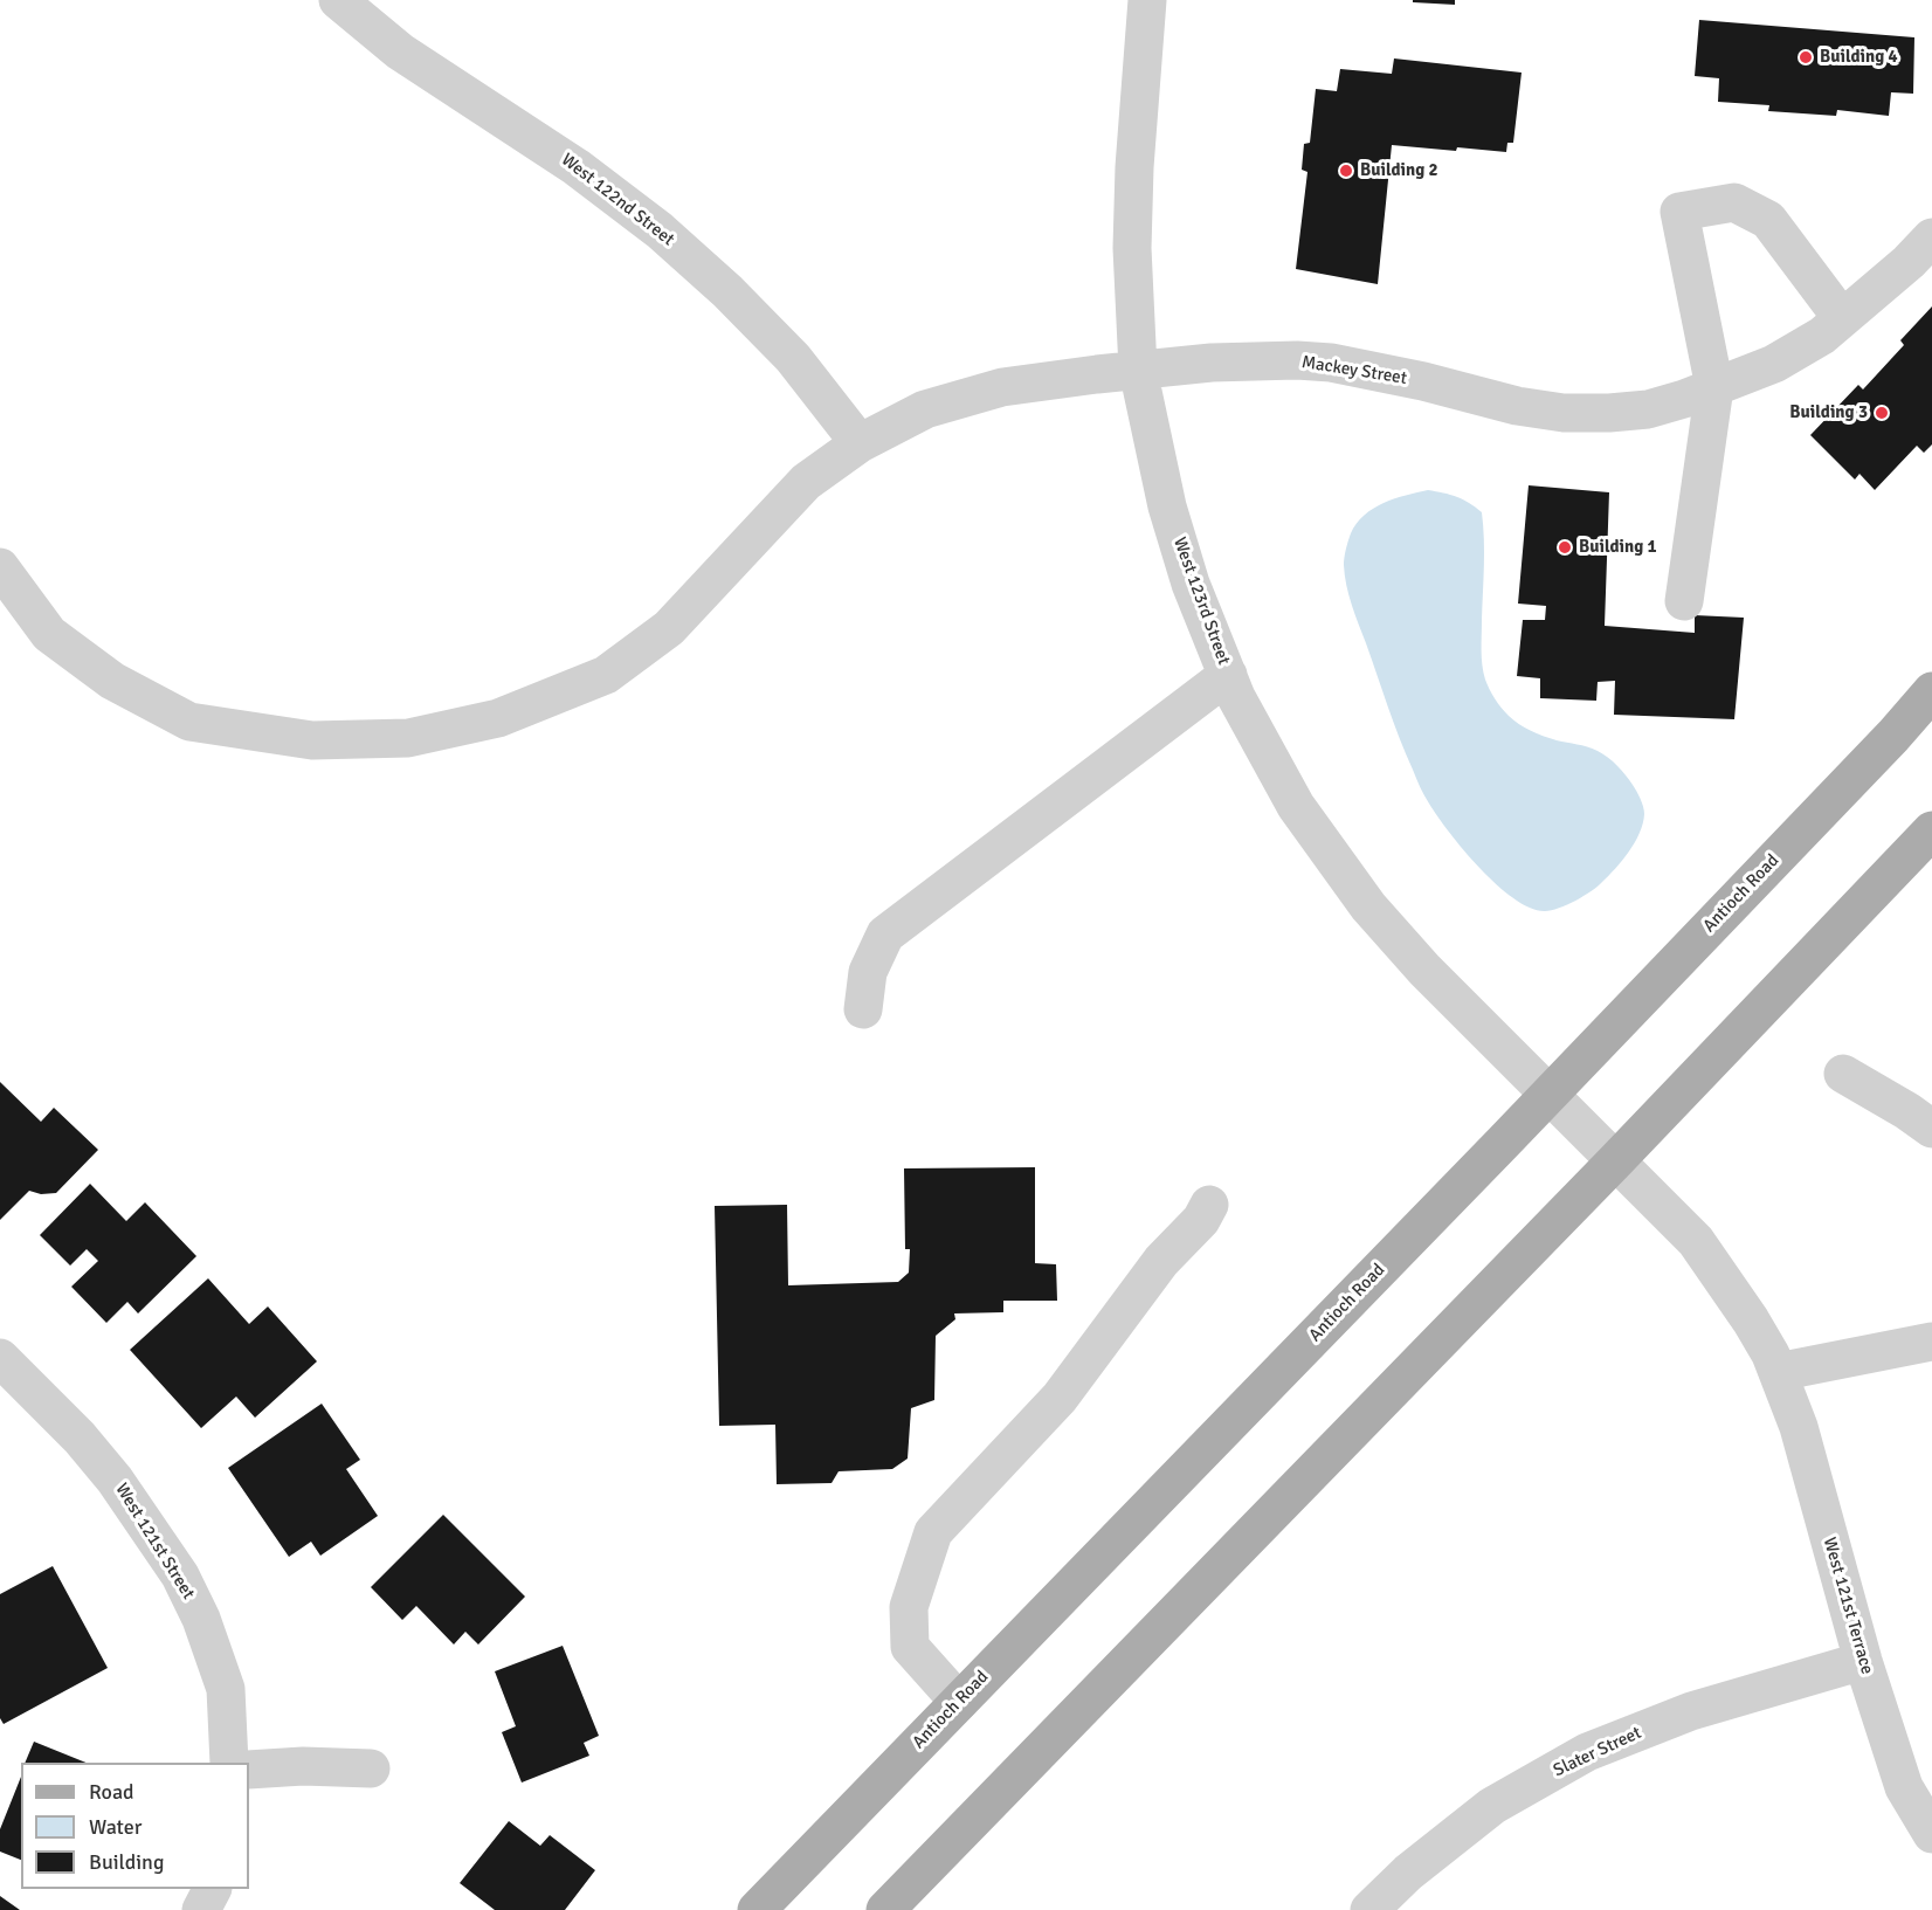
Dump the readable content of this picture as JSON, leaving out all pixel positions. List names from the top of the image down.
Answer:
{
  "streets": {
    "main road": ["Antioch Road"],
    "street": [
      "West 122nd Street",
      "Mackey Street",
      "West 123rd Street",
      "West 121st Street",
      "West 121st Terrace",
      "Slater Street"
    ]
  },
  "crossings": [
    ["West 122nd Street", "Mackey Street"],
    ["Mackey Street", "West 123rd Street"],
    ["West 123rd Street", "Antioch Road"],
    ["West 123rd Street", "West 121st Terrace"],
    ["Antioch Road", "West 121st Terrace"],
    ["West 121st Terrace", "Slater Street"]
  ],
  "places": [
    "Building 4",
    "Building 2",
    "Building 3",
    "Building 1"
  ],
  "legend": ["Road", "Water", "Building"]
}
